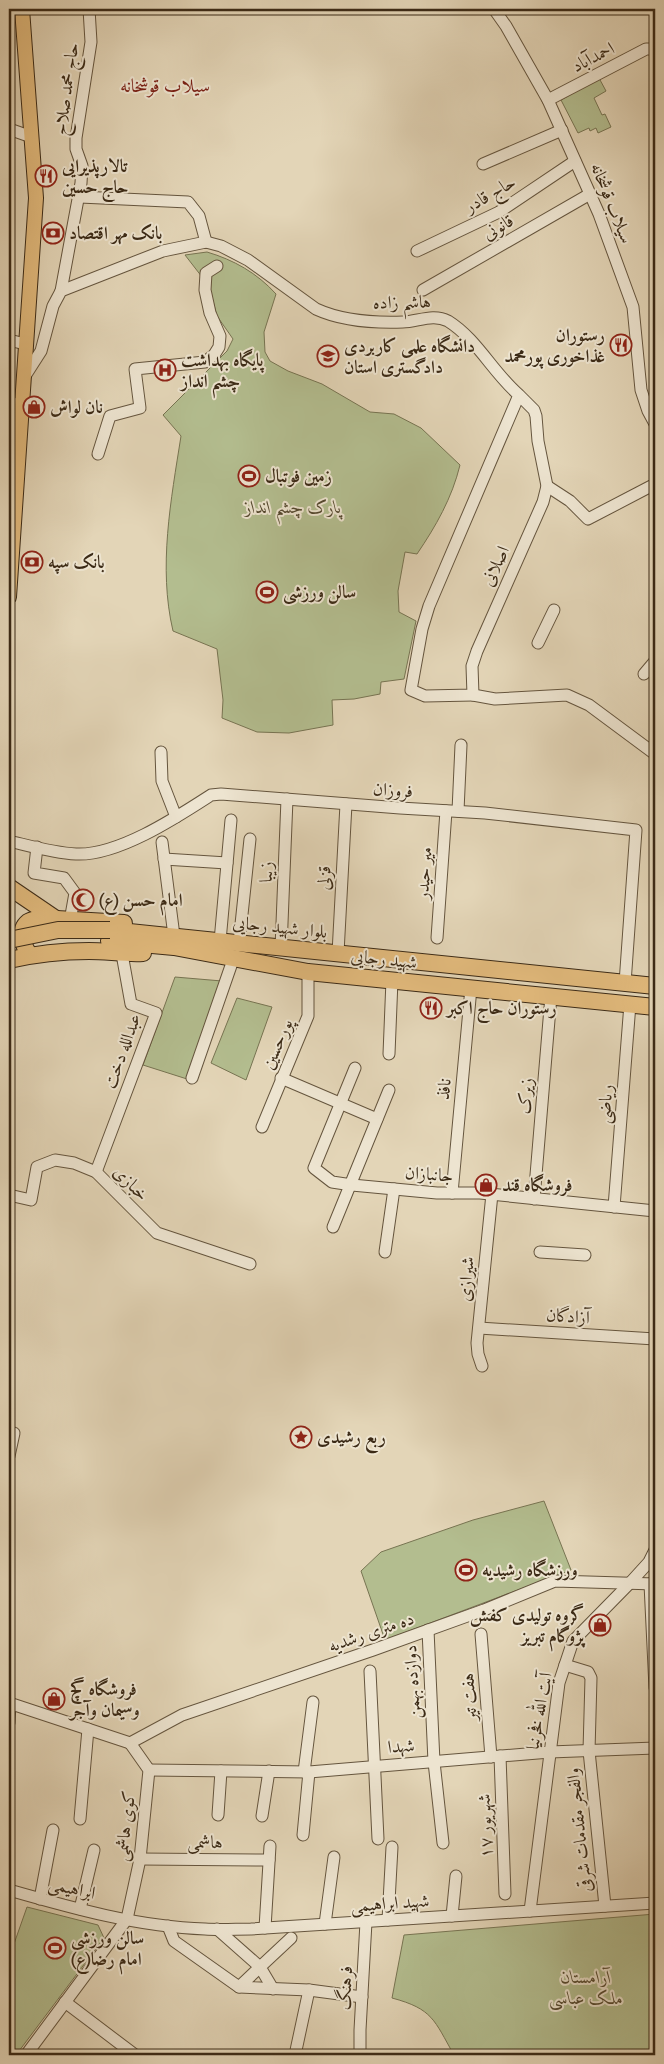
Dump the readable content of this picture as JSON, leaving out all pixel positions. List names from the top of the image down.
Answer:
{
  "streets": {
    "highway": ["بلوار شهید رجایی", "شهید رجایی"],
    "street": [
      "احمدآباد",
      "حاج محمد صلاح",
      "حاج قادر",
      "سیلاب قوشخانه",
      "قانونی",
      "هاشم زاده",
      "اصلانی",
      "فروزان",
      "زیبا",
      "میر حیدر",
      "قزلی",
      "پورحسین",
      "عبدالله دخت",
      "نافذ",
      "زیرک",
      "ریاضی",
      "جانبازان",
      "خبازی",
      "شیرازی",
      "آزادگان",
      "ده متری رشدیه",
      "دوازده بهمن",
      "هفت تیر",
      "آیت الله فخرنیا",
      "شهدا",
      "کوی هاشمی",
      "۱۷ شهریور",
      "والفجر مقدمات شرقی",
      "هاشمی",
      "ابراهیمی",
      "شهید ابراهیمی",
      "فرهنگ"
    ]
  },
  "crossings": [
    ["احمدآباد", "سیلاب قوشخانه"],
    ["حاج قادر", "سیلاب قوشخانه"],
    ["سیلاب قوشخانه", "قانونی"],
    ["هاشم زاده", "اصلانی"],
    ["فروزان", "زیبا"],
    ["فروزان", "میر حیدر"],
    ["فروزان", "قزلی"],
    ["فروزان", "بلوار شهید رجایی"],
    ["زیبا", "بلوار شهید رجایی"],
    ["قزلی", "بلوار شهید رجایی"],
    ["بلوار شهید رجایی", "شهید رجایی"],
    ["شهید رجایی", "پورحسین"],
    ["شهید رجایی", "نافذ"],
    ["شهید رجایی", "زیرک"],
    ["شهید رجایی", "ریاضی"],
    ["عبدالله دخت", "خبازی"],
    ["نافذ", "جانبازان"],
    ["زیرک", "جانبازان"],
    ["ریاضی", "جانبازان"],
    ["جانبازان", "شیرازی"],
    ["شیرازی", "آزادگان"],
    ["ده متری رشدیه", "دوازده بهمن"],
    ["ده متری رشدیه", "آیت الله فخرنیا"],
    ["ده متری رشدیه", "کوی هاشمی"],
    ["دوازده بهمن", "شهدا"],
    ["هفت تیر", "شهدا"],
    ["هفت تیر", "۱۷ شهریور"],
    ["آیت الله فخرنیا", "شهدا"],
    ["آیت الله فخرنیا", "والفجر مقدمات شرقی"],
    ["آیت الله فخرنیا", "شهید ابراهیمی"],
    ["شهدا", "کوی هاشمی"],
    ["شهدا", "۱۷ شهریور"],
    ["شهدا", "والفجر مقدمات شرقی"],
    ["کوی هاشمی", "هاشمی"],
    ["کوی هاشمی", "ابراهیمی"],
    ["کوی هاشمی", "شهید ابراهیمی"],
    ["والفجر مقدمات شرقی", "شهید ابراهیمی"],
    ["ابراهیمی", "شهید ابراهیمی"],
    ["شهید ابراهیمی", "فرهنگ"]
  ],
  "districts": ["سیلاب قوشخانه"],
  "parks": ["پارک چشم انداز", "آرامستان ملک عباسی"],
  "places": {
    "restaurant": ["تالارپذیرایی حاج حسین", "رستوران غذاخوری پورمحمد", "رستوران حاج اکبر"],
    "bank": ["بانک مهر اقتصاد", "بانک سپه"],
    "school or university": ["دانشگاه علمی کاربردی دادگستری استان"],
    "hospital": ["پایگاه بهداشت چشم انداز"],
    "shop": [
      "نان لواش",
      "فروشگاه قند",
      "گروه تولیدی کفش پژوگام تبریز",
      "فروشگاه گچ وسیمان وآجر"
    ],
    "sports": [
      "زمین فوتبال",
      "سالن ورزشی",
      "ورزشگاه رشیدیه",
      "سالن ورزشی امام رضا(ع)"
    ],
    "mosque": ["امام حسن (ع)"],
    "place": ["ربع رشیدی"]
  }
}
